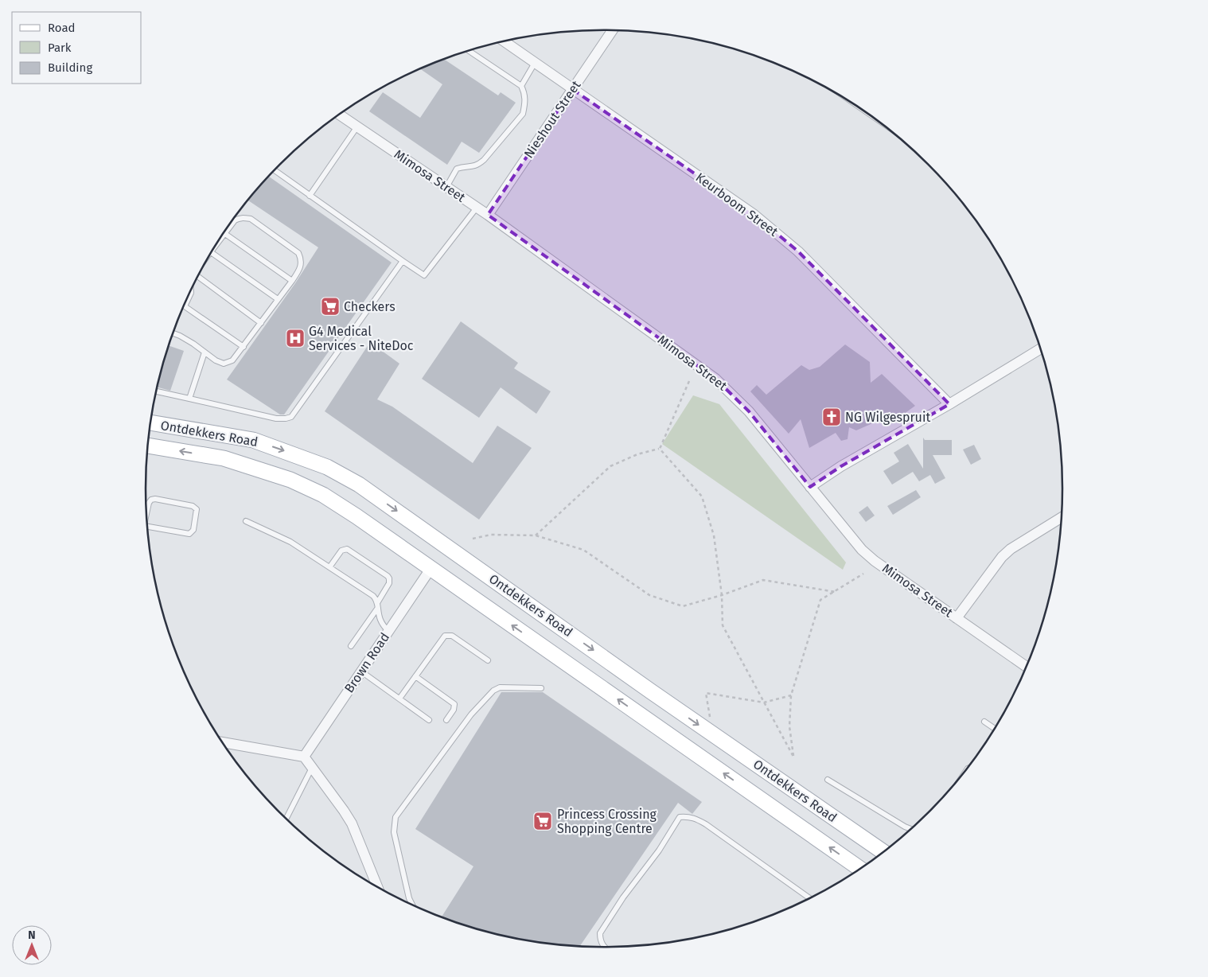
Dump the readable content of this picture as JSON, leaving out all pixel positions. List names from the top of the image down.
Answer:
{
  "streets": {
    "main road": ["Ontdekkers Road"],
    "street": [
      "Nieshout Street",
      "Mimosa Street",
      "Keurboom Street",
      "Brown Road"
    ]
  },
  "crossings": [
    ["Nieshout Street", "Mimosa Street"],
    ["Nieshout Street", "Keurboom Street"],
    ["Ontdekkers Road", "Brown Road"]
  ],
  "places": {
    "supermarket": ["Checkers", "Princess Crossing Shopping Centre"],
    "hospital": ["G4 Medical Services - NiteDoc"],
    "church": ["NG Wilgespruit"]
  },
  "legend": ["Road", "Park", "Building"],
  "north": "top"
}
